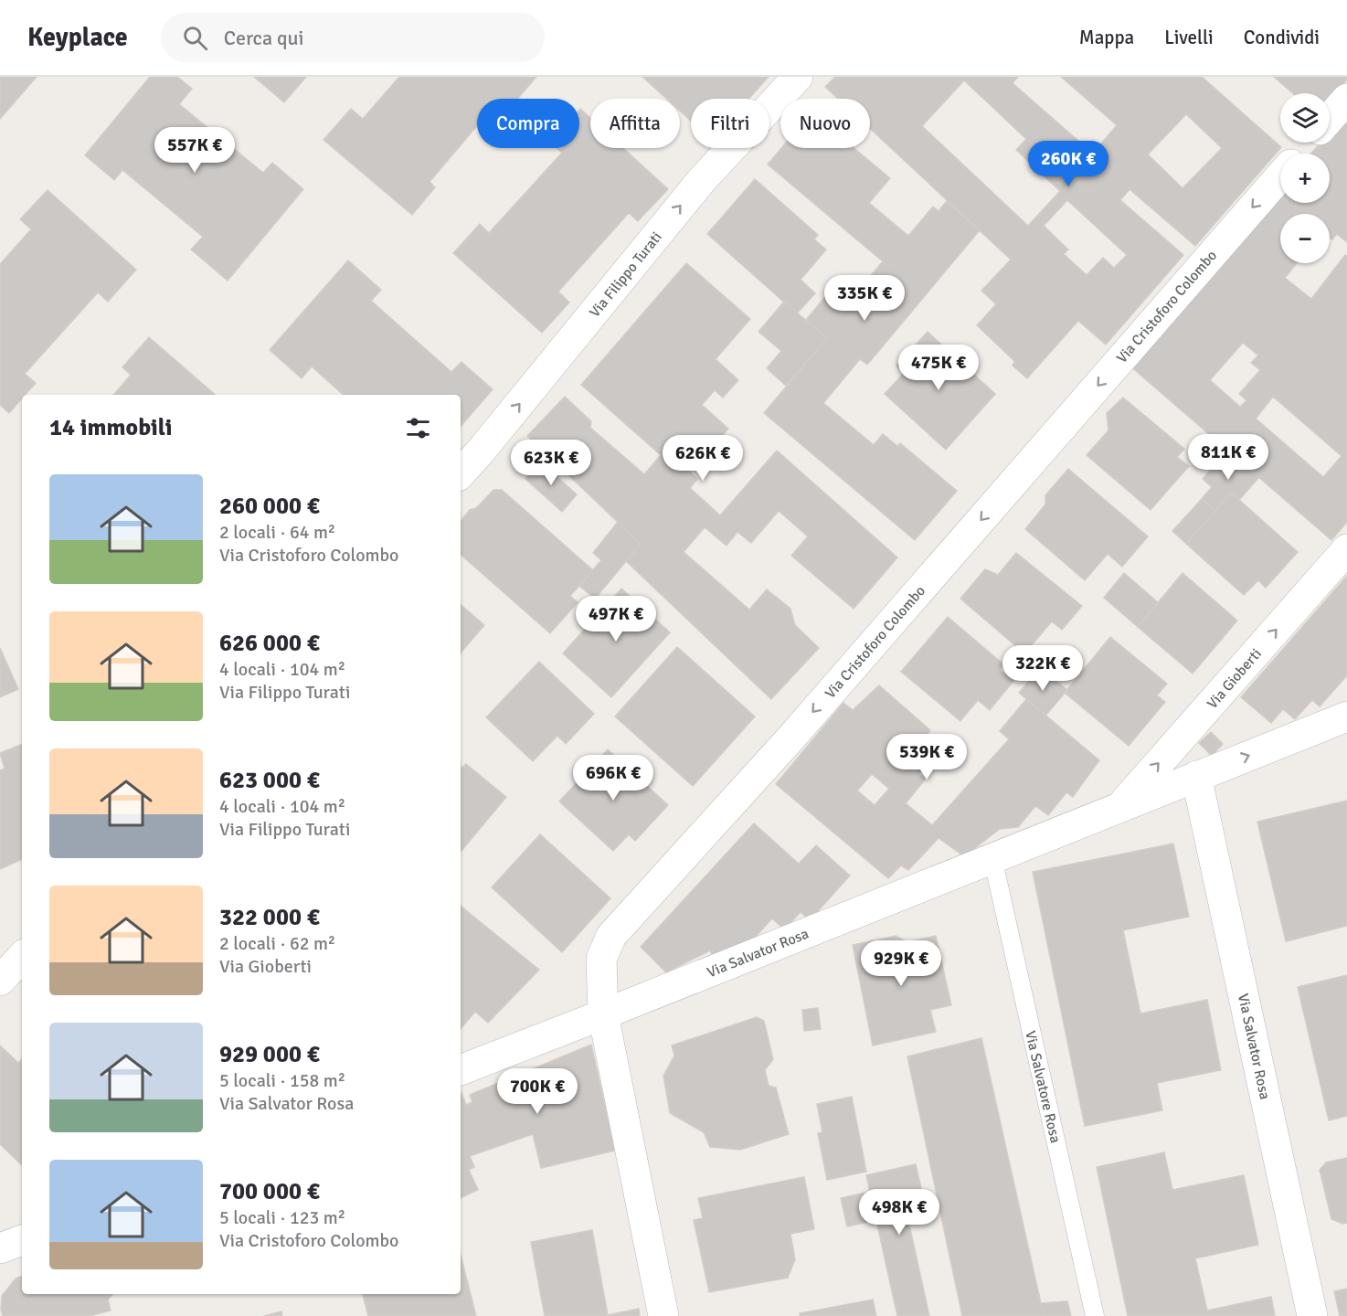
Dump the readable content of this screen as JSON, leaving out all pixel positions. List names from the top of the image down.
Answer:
{
  "streets": {
    "street": [
      "Via Filippo Turati",
      "Via Cristoforo Colombo",
      "Via Gioberti",
      "Via Salvator Rosa"
    ],
    "lane": ["Via Salvatore Rosa"]
  },
  "crossings": [
    ["Via Cristoforo Colombo", "Via Salvator Rosa"],
    ["Via Gioberti", "Via Salvator Rosa"],
    ["Via Salvator Rosa", "Via Salvatore Rosa"]
  ],
  "one_way": ["Via Filippo Turati", "Via Cristoforo Colombo", "Via Gioberti"],
  "page": {
    "header": "Keyplace",
    "search": "Cerca qui",
    "nav": ["Mappa", "Livelli", "Condividi"],
    "map_buttons": ["+", "−"],
    "chip": [
      "Compra",
      "Affitta",
      "Filtri",
      "Nuovo"
    ],
    "price": [
      "557K €",
      "260K €",
      "335K €",
      "475K €",
      "811K €",
      "626K €",
      "623K €",
      "497K €",
      "322K €",
      "539K €",
      "696K €",
      "929K €",
      "700K €",
      "498K €"
    ],
    "heading": "14 immobili",
    "list": [
      {
        "name": "260 000 €",
        "note": "2 locali · 64 m² · Via Cristoforo Colombo"
      },
      {
        "name": "626 000 €",
        "note": "4 locali · 104 m² · Via Filippo Turati"
      },
      {
        "name": "623 000 €",
        "note": "4 locali · 104 m² · Via Filippo Turati"
      },
      {
        "name": "322 000 €",
        "note": "2 locali · 62 m² · Via Gioberti"
      },
      {
        "name": "929 000 €",
        "note": "5 locali · 158 m² · Via Salvator Rosa"
      },
      {
        "name": "700 000 €",
        "note": "5 locali · 123 m² · Via Cristoforo Colombo"
      }
    ]
  }
}
